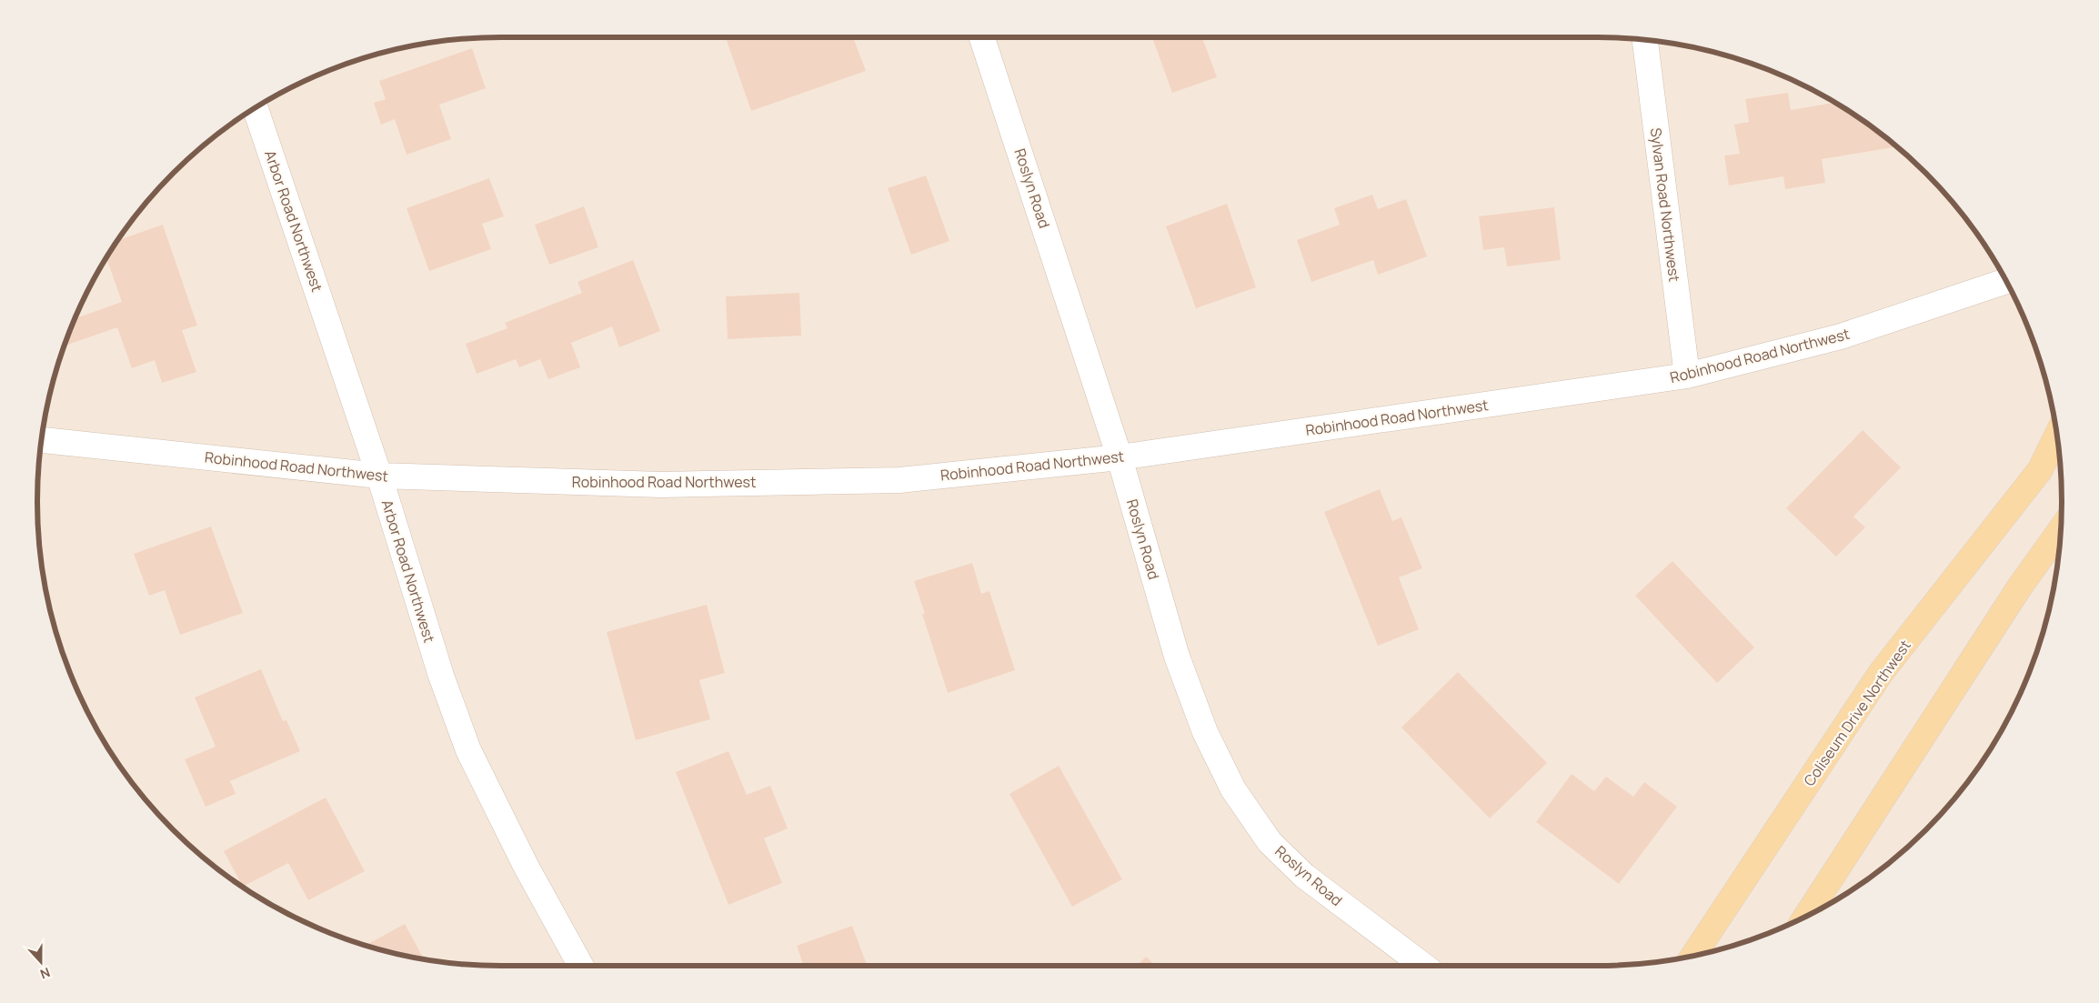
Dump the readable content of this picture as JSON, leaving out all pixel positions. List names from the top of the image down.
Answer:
{
  "streets": {
    "main road": ["Coliseum Drive Northwest"],
    "street": [
      "Roslyn Road",
      "Sylvan Road Northwest",
      "Arbor Road Northwest",
      "Robinhood Road Northwest"
    ]
  },
  "crossings": [
    ["Roslyn Road", "Robinhood Road Northwest"],
    ["Sylvan Road Northwest", "Robinhood Road Northwest"],
    ["Arbor Road Northwest", "Robinhood Road Northwest"]
  ],
  "north": "bottom"
}
